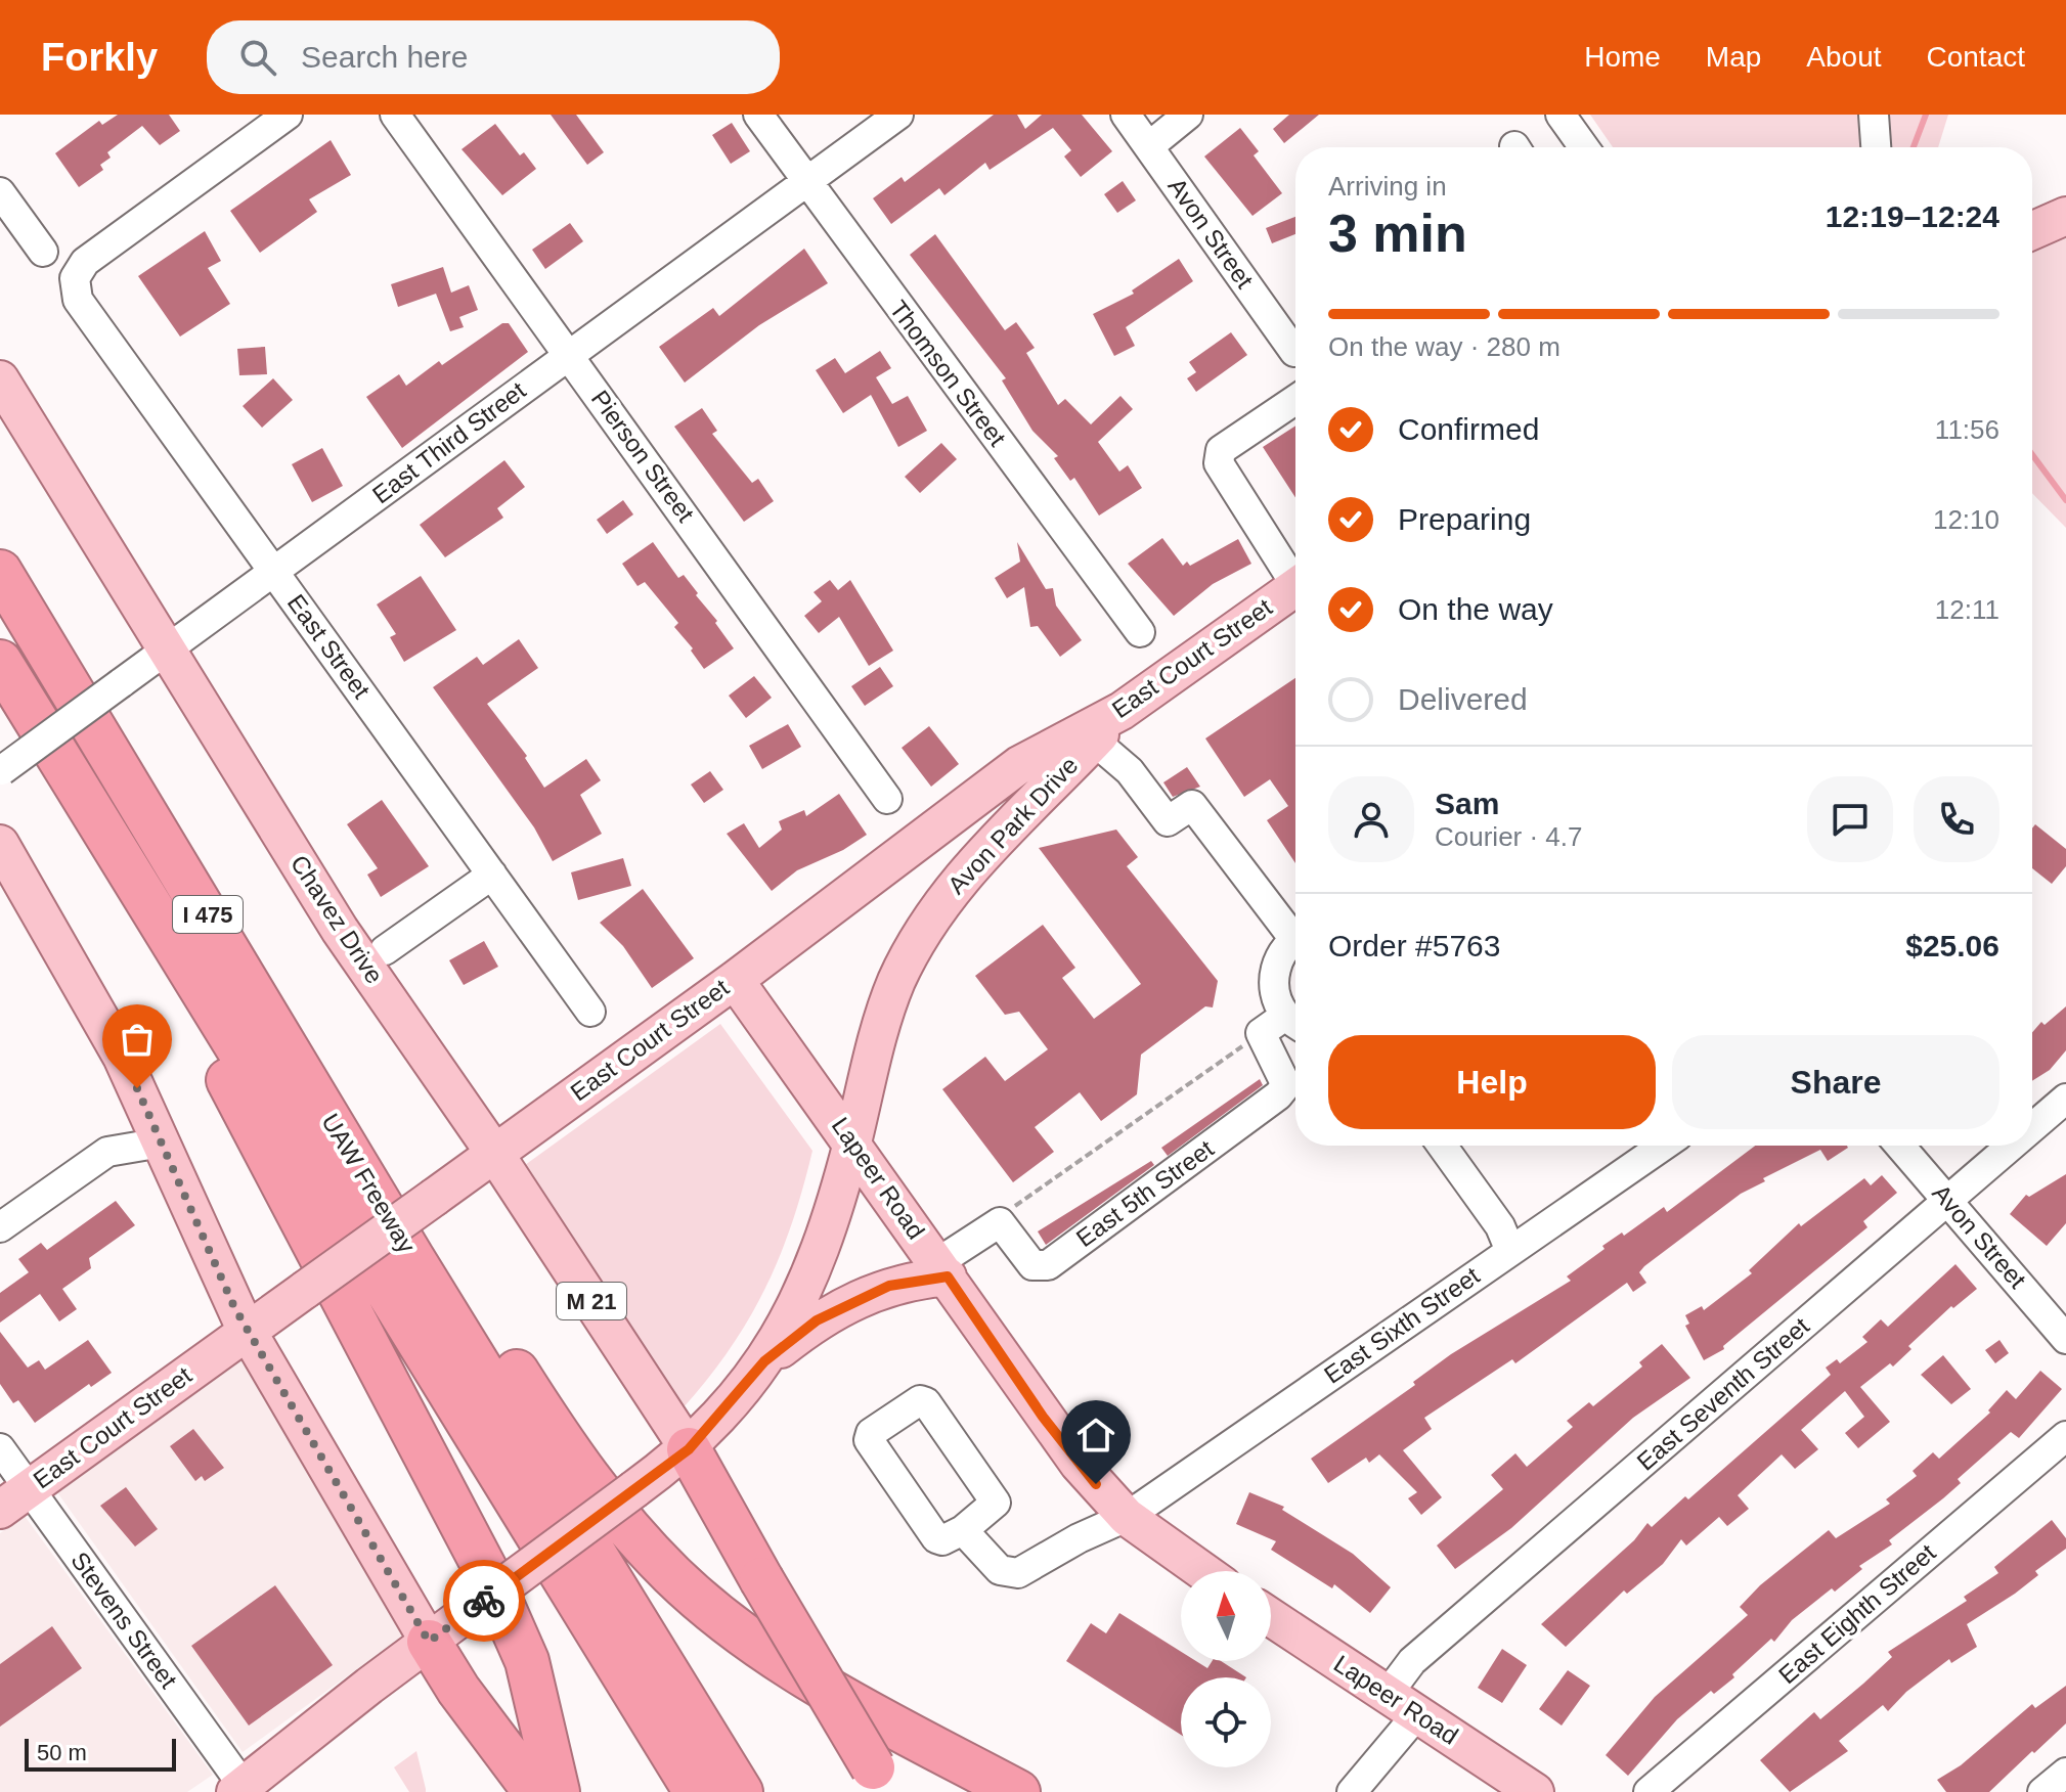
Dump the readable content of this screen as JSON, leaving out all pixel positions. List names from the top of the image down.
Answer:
{
  "streets": {
    "highway": ["I 475", "UAW Freeway"],
    "main road": [
      "East Court Street",
      "Avon Park Drive",
      "Chavez Drive",
      "Lapeer Road",
      "M 21"
    ],
    "street": [
      "Avon Street",
      "Thomson Street",
      "East Third Street",
      "Pierson Street",
      "East Street",
      "East 5th Street",
      "East Sixth Street",
      "East Seventh Street",
      "East Eighth Street",
      "Stevens Street"
    ]
  },
  "crossings": [
    ["Avon Street", "East Seventh Street"],
    ["Thomson Street", "East Third Street"],
    ["East Third Street", "Pierson Street"],
    ["East Third Street", "East Street"],
    ["East Third Street", "Chavez Drive"],
    ["East Court Street", "Avon Park Drive"],
    ["East Court Street", "Chavez Drive"],
    ["East Court Street", "Lapeer Road"],
    ["East Court Street", "Stevens Street"],
    ["Avon Park Drive", "Lapeer Road"],
    ["Lapeer Road", "East Sixth Street"],
    ["Lapeer Road", "East Seventh Street"]
  ],
  "scale_bar": "50 m",
  "north": "top",
  "page": {
    "header": "Forkly",
    "search": "Search here",
    "nav": [
      "Home",
      "Map",
      "About",
      "Contact"
    ],
    "heading": ["3 min", "Arriving in", "12:19–12:24"],
    "panel": [
      "Sam",
      "Courier · 4.7",
      "Order #5763",
      "$25.06"
    ],
    "bar": "On the way · 280 m",
    "list": [
      ["Confirmed", "11:56"],
      ["Preparing", "12:10"],
      ["On the way", "12:11"],
      "Delivered"
    ],
    "buttons": ["Help", "Share"],
    "scale": "50 m"
  }
}
